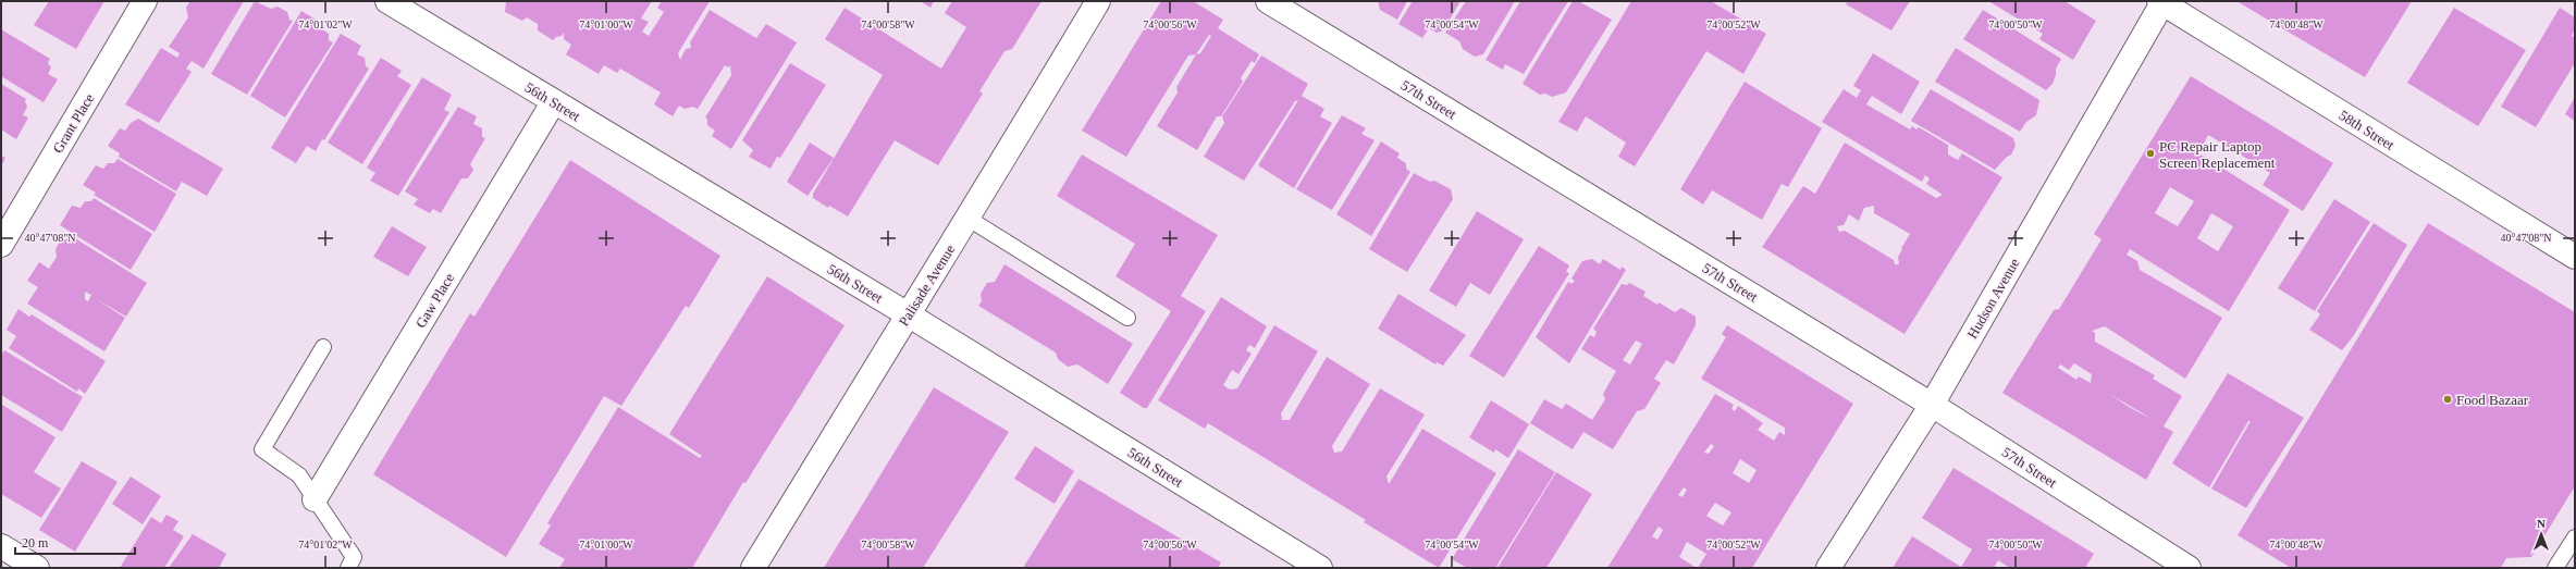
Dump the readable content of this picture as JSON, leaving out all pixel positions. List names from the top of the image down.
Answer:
{
  "streets": {
    "street": [
      "57th Street",
      "56th Street",
      "Grant Place",
      "58th Street",
      "Palisade Avenue",
      "Hudson Avenue",
      "Gaw Place"
    ]
  },
  "crossings": [
    ["57th Street", "Hudson Avenue"],
    ["56th Street", "Palisade Avenue"],
    ["56th Street", "Gaw Place"],
    ["58th Street", "Hudson Avenue"]
  ],
  "places": ["PC Repair Laptop Screen Replacement", "Food Bazaar"],
  "scale_bar": "20 m",
  "north": "top",
  "coordinates": [
    "74°01'02\"W",
    "74°01'00\"W",
    "74°00'58\"W",
    "74°00'56\"W",
    "74°00'54\"W",
    "74°00'52\"W",
    "74°00'50\"W",
    "74°00'48\"W",
    "40°47'08\"N"
  ]
}
